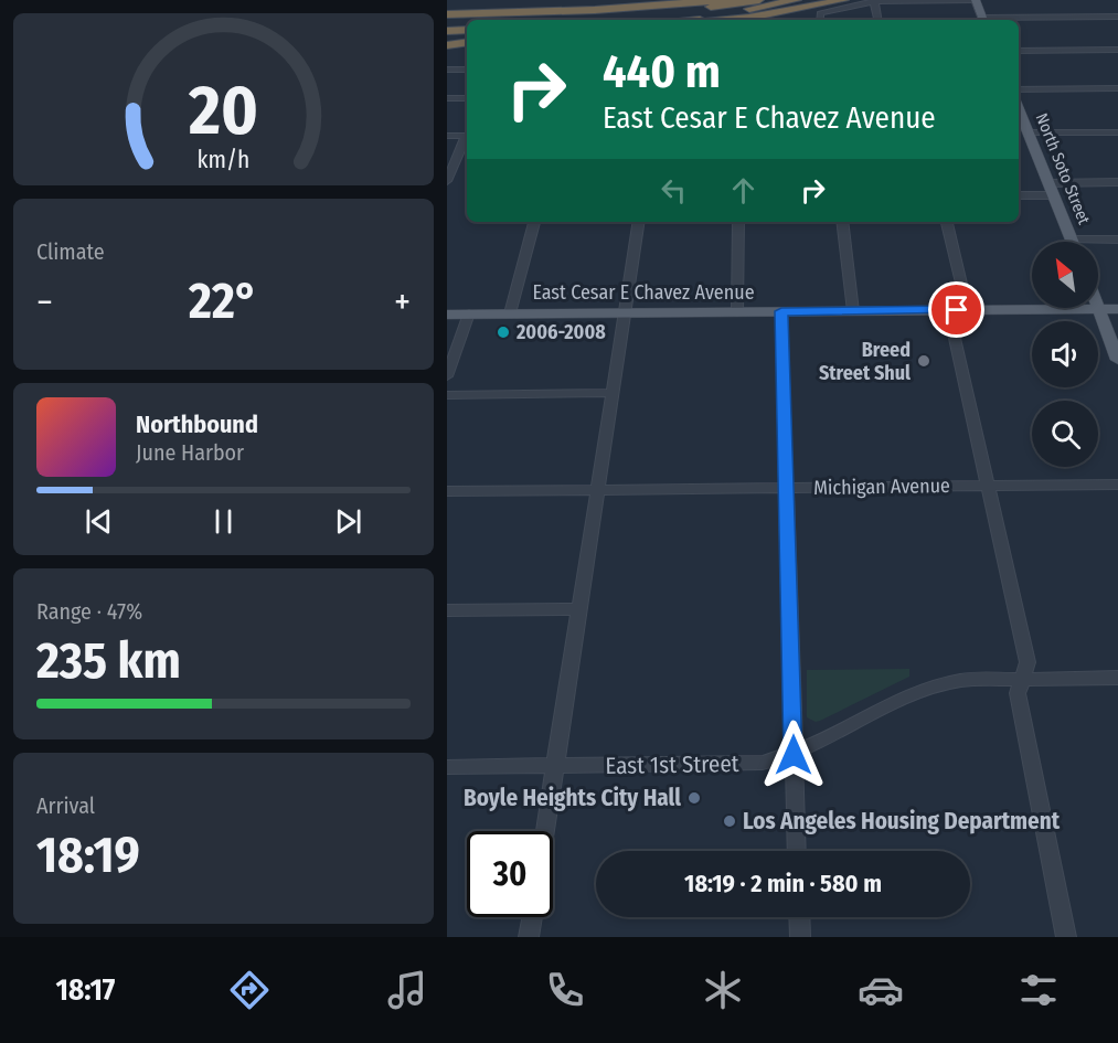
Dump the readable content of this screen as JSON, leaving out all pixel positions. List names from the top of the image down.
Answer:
{
  "streets": {
    "main road": ["North Soto Street", "East Cesar E Chavez Avenue"],
    "street": ["Michigan Avenue", "East 1st Street"]
  },
  "places": [
    "2006-2008",
    "Breed Street Shul",
    "Boyle Heights City Hall",
    "Los Angeles Housing Department"
  ],
  "north": "top left",
  "page": {
    "turn": ["440 m", "East Cesar E Chavez Avenue"],
    "tile": [
      "Climate",
      ["Range · 47%", "235 km"],
      ["Arrival", "18:19"]
    ],
    "heat": ["−", "22°", "+"],
    "song": ["Northbound", "June Harbor"],
    "limit": "30",
    "trip": "18:19 · 2 min · 580 m",
    "tabs": "18:17",
    "gauge": ["20", "km/h"]
  }
}
